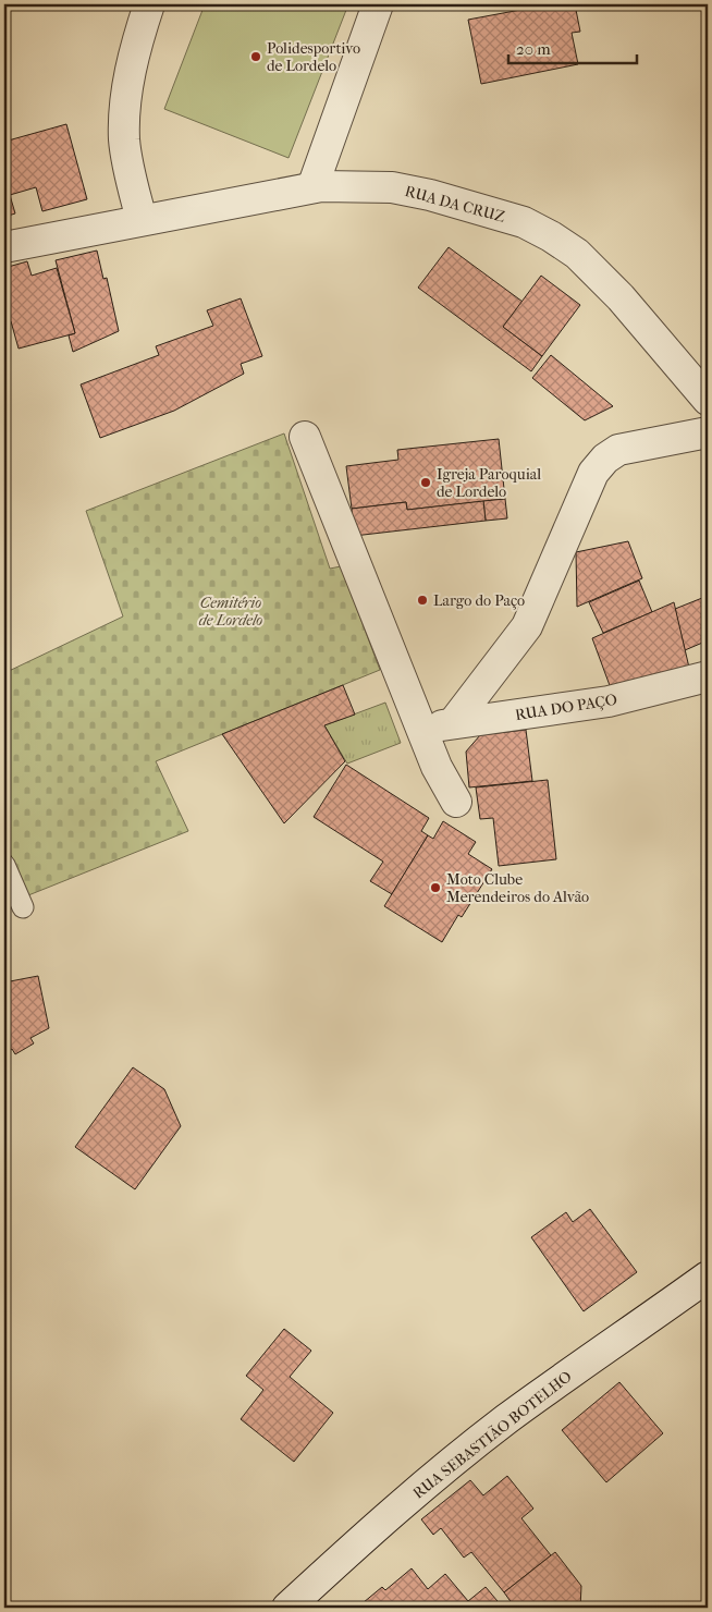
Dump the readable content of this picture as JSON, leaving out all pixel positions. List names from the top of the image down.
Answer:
{
  "streets": {
    "street": ["RUA DA CRUZ", "RUA DO PAÇO", "RUA SEBASTIÃO BOTELHO"]
  },
  "parks": ["Cemitério de Lordelo"],
  "places": [
    "Polidesportivo de Lordelo",
    "Igreja Paroquial de Lordelo",
    "Largo do Paço",
    "Moto Clube Merendeiros do Alvão"
  ],
  "scale_bar": "20 m"
}
